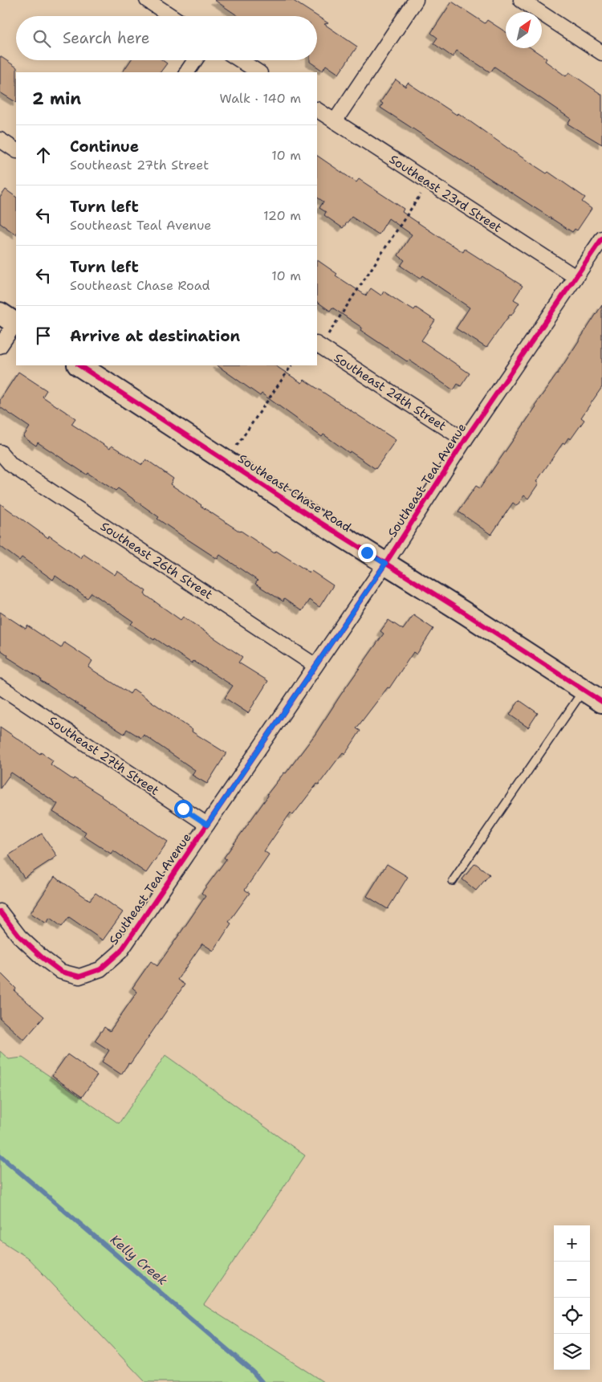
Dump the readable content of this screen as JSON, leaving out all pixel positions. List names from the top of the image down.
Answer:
{
  "streets": {
    "street": [
      "Southeast 23rd Street",
      "Southeast 24th Street",
      "Southeast Teal Avenue",
      "Southeast Chase Road",
      "Southeast 26th Street",
      "Southeast 27th Street"
    ]
  },
  "crossings": [
    ["Southeast 23rd Street", "Southeast Teal Avenue"],
    ["Southeast 24th Street", "Southeast Teal Avenue"],
    ["Southeast Teal Avenue", "Southeast Chase Road"],
    ["Southeast Teal Avenue", "Southeast 26th Street"],
    ["Southeast Teal Avenue", "Southeast 27th Street"]
  ],
  "water": ["Kelly Creek"],
  "north": "top right",
  "page": {
    "search": "Search here",
    "heading": ["2 min", "Walk · 140 m"],
    "list": [
      ["Continue", "Southeast 27th Street", "10 m"],
      ["Turn left", "Southeast Teal Avenue", "120 m"],
      ["Turn left", "Southeast Chase Road", "10 m"],
      "Arrive at destination"
    ],
    "map_buttons": ["+", "−"]
  }
}
